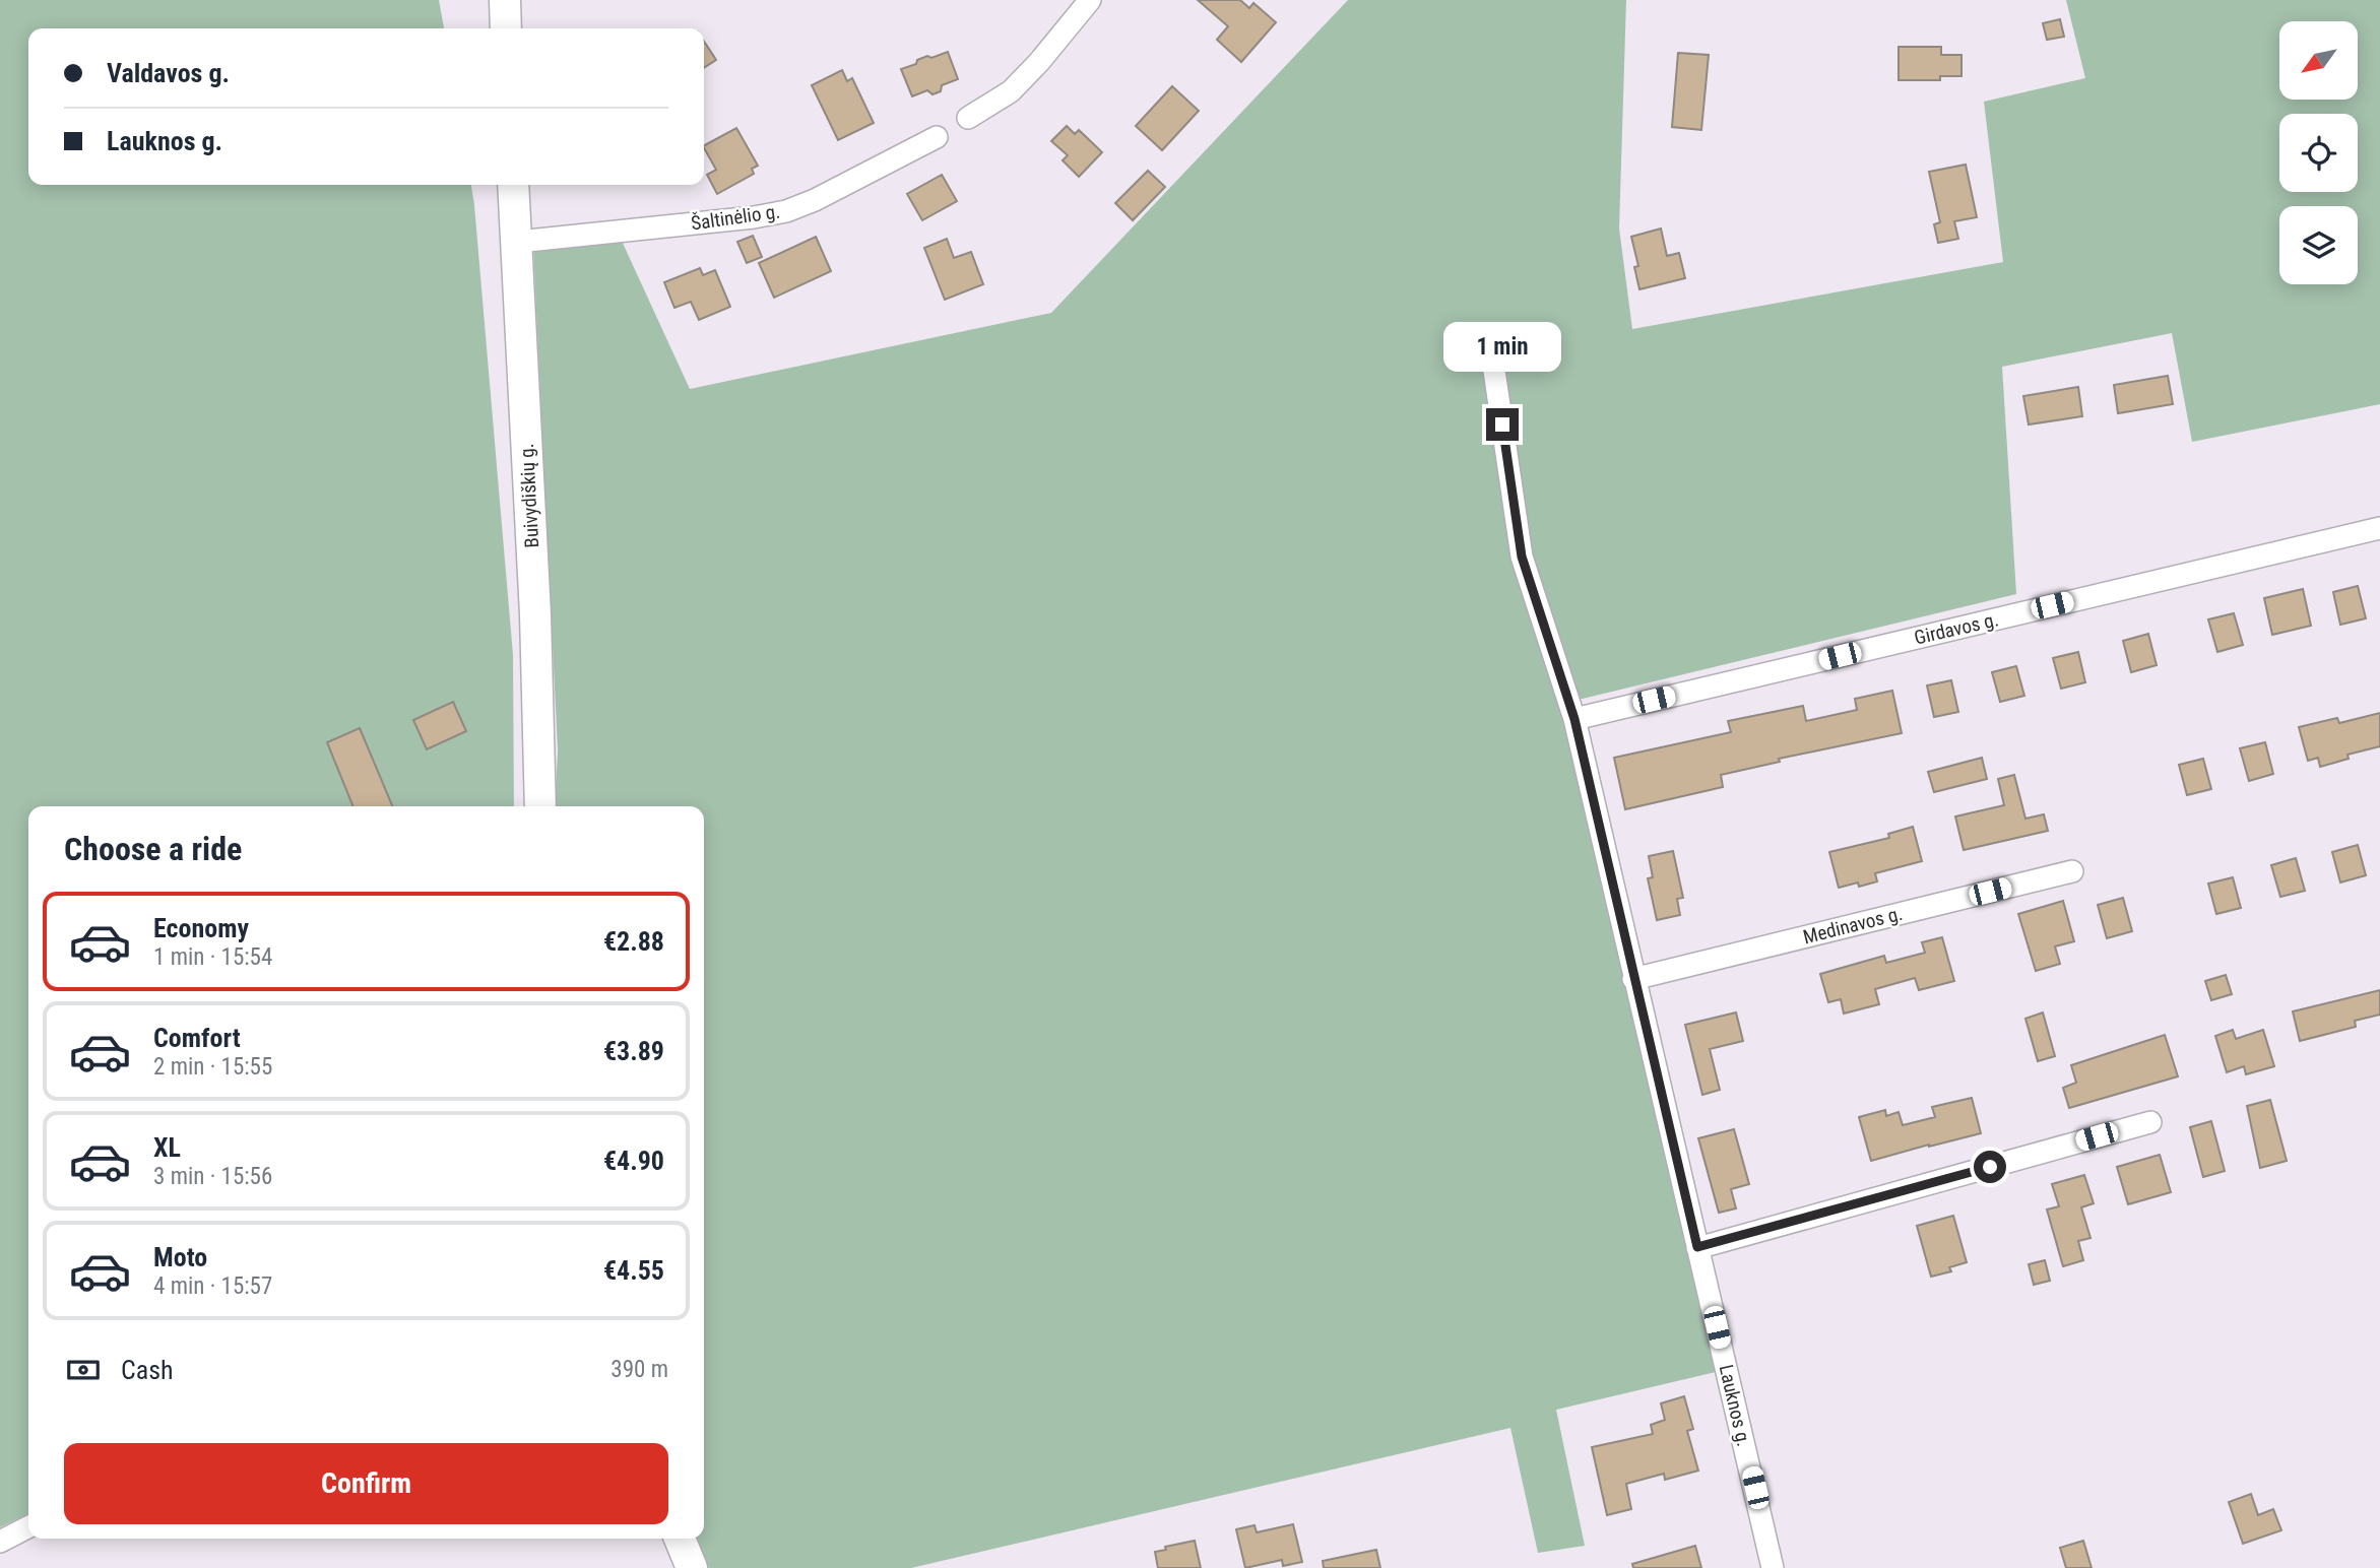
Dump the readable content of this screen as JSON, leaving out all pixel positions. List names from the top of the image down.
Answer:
{
  "streets": {
    "main road": ["Buivydiškių g."],
    "street": [
      "Šaltinėlio g.",
      "Girdavos g.",
      "Medinavos g.",
      "Lauknos g."
    ]
  },
  "crossings": [
    ["Šaltinėlio g.", "Buivydiškių g."],
    ["Girdavos g.", "Lauknos g."],
    ["Medinavos g.", "Lauknos g."]
  ],
  "north": "bottom left",
  "page": {
    "banner": ["Valdavos g.", "Lauknos g."],
    "bubble": "1 min",
    "heading": "Choose a ride",
    "list": [
      {
        "name": "Economy",
        "note": "1 min · 15:54",
        "value": "€2.88"
      },
      {
        "name": "Comfort",
        "note": "2 min · 15:55",
        "value": "€3.89"
      },
      {
        "name": "XL",
        "note": "3 min · 15:56",
        "value": "€4.90"
      },
      {
        "name": "Moto",
        "note": "4 min · 15:57",
        "value": "€4.55"
      }
    ],
    "pay": ["Cash", "390 m"],
    "buttons": "Confirm"
  }
}
